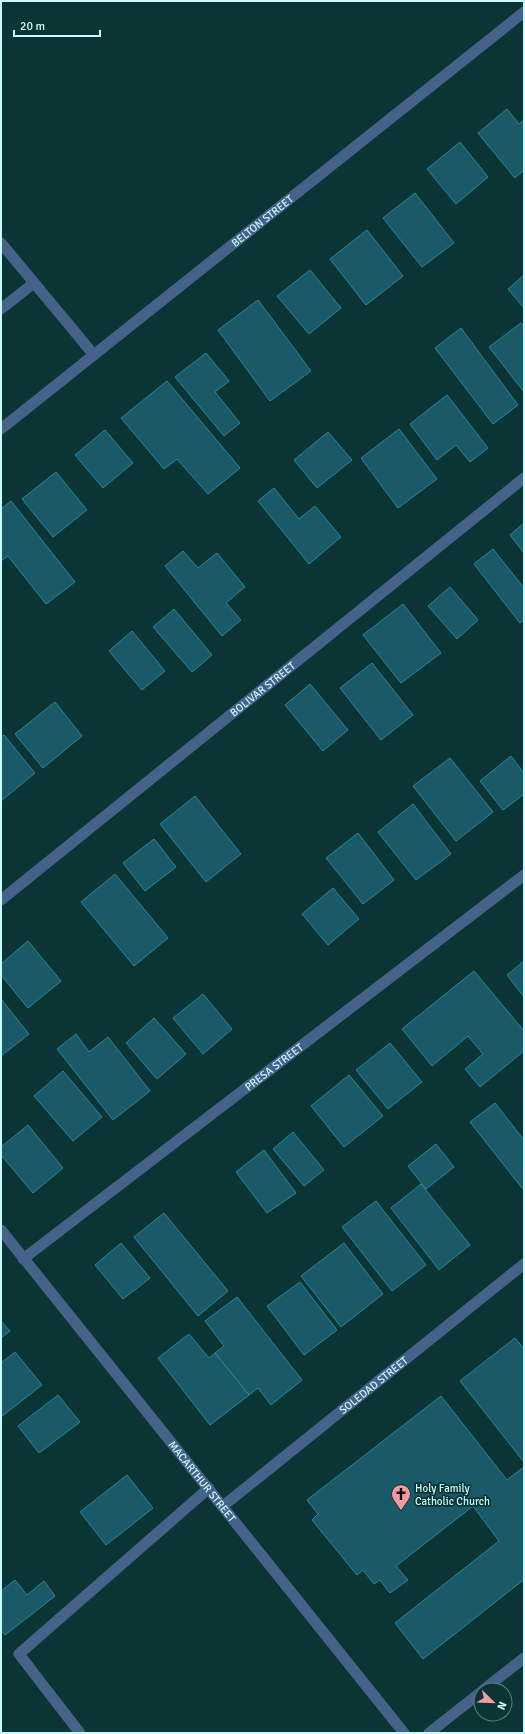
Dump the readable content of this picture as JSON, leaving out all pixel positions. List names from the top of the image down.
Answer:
{
  "streets": {
    "street": [
      "BELTON STREET",
      "BOLIVAR STREET",
      "PRESA STREET",
      "SOLEDAD STREET",
      "MACARTHUR STREET"
    ]
  },
  "crossings": [
    ["PRESA STREET", "MACARTHUR STREET"],
    ["SOLEDAD STREET", "MACARTHUR STREET"]
  ],
  "places": {
    "church": ["Holy Family Catholic Church"]
  },
  "scale_bar": "20 m",
  "north": "bottom right"
}
